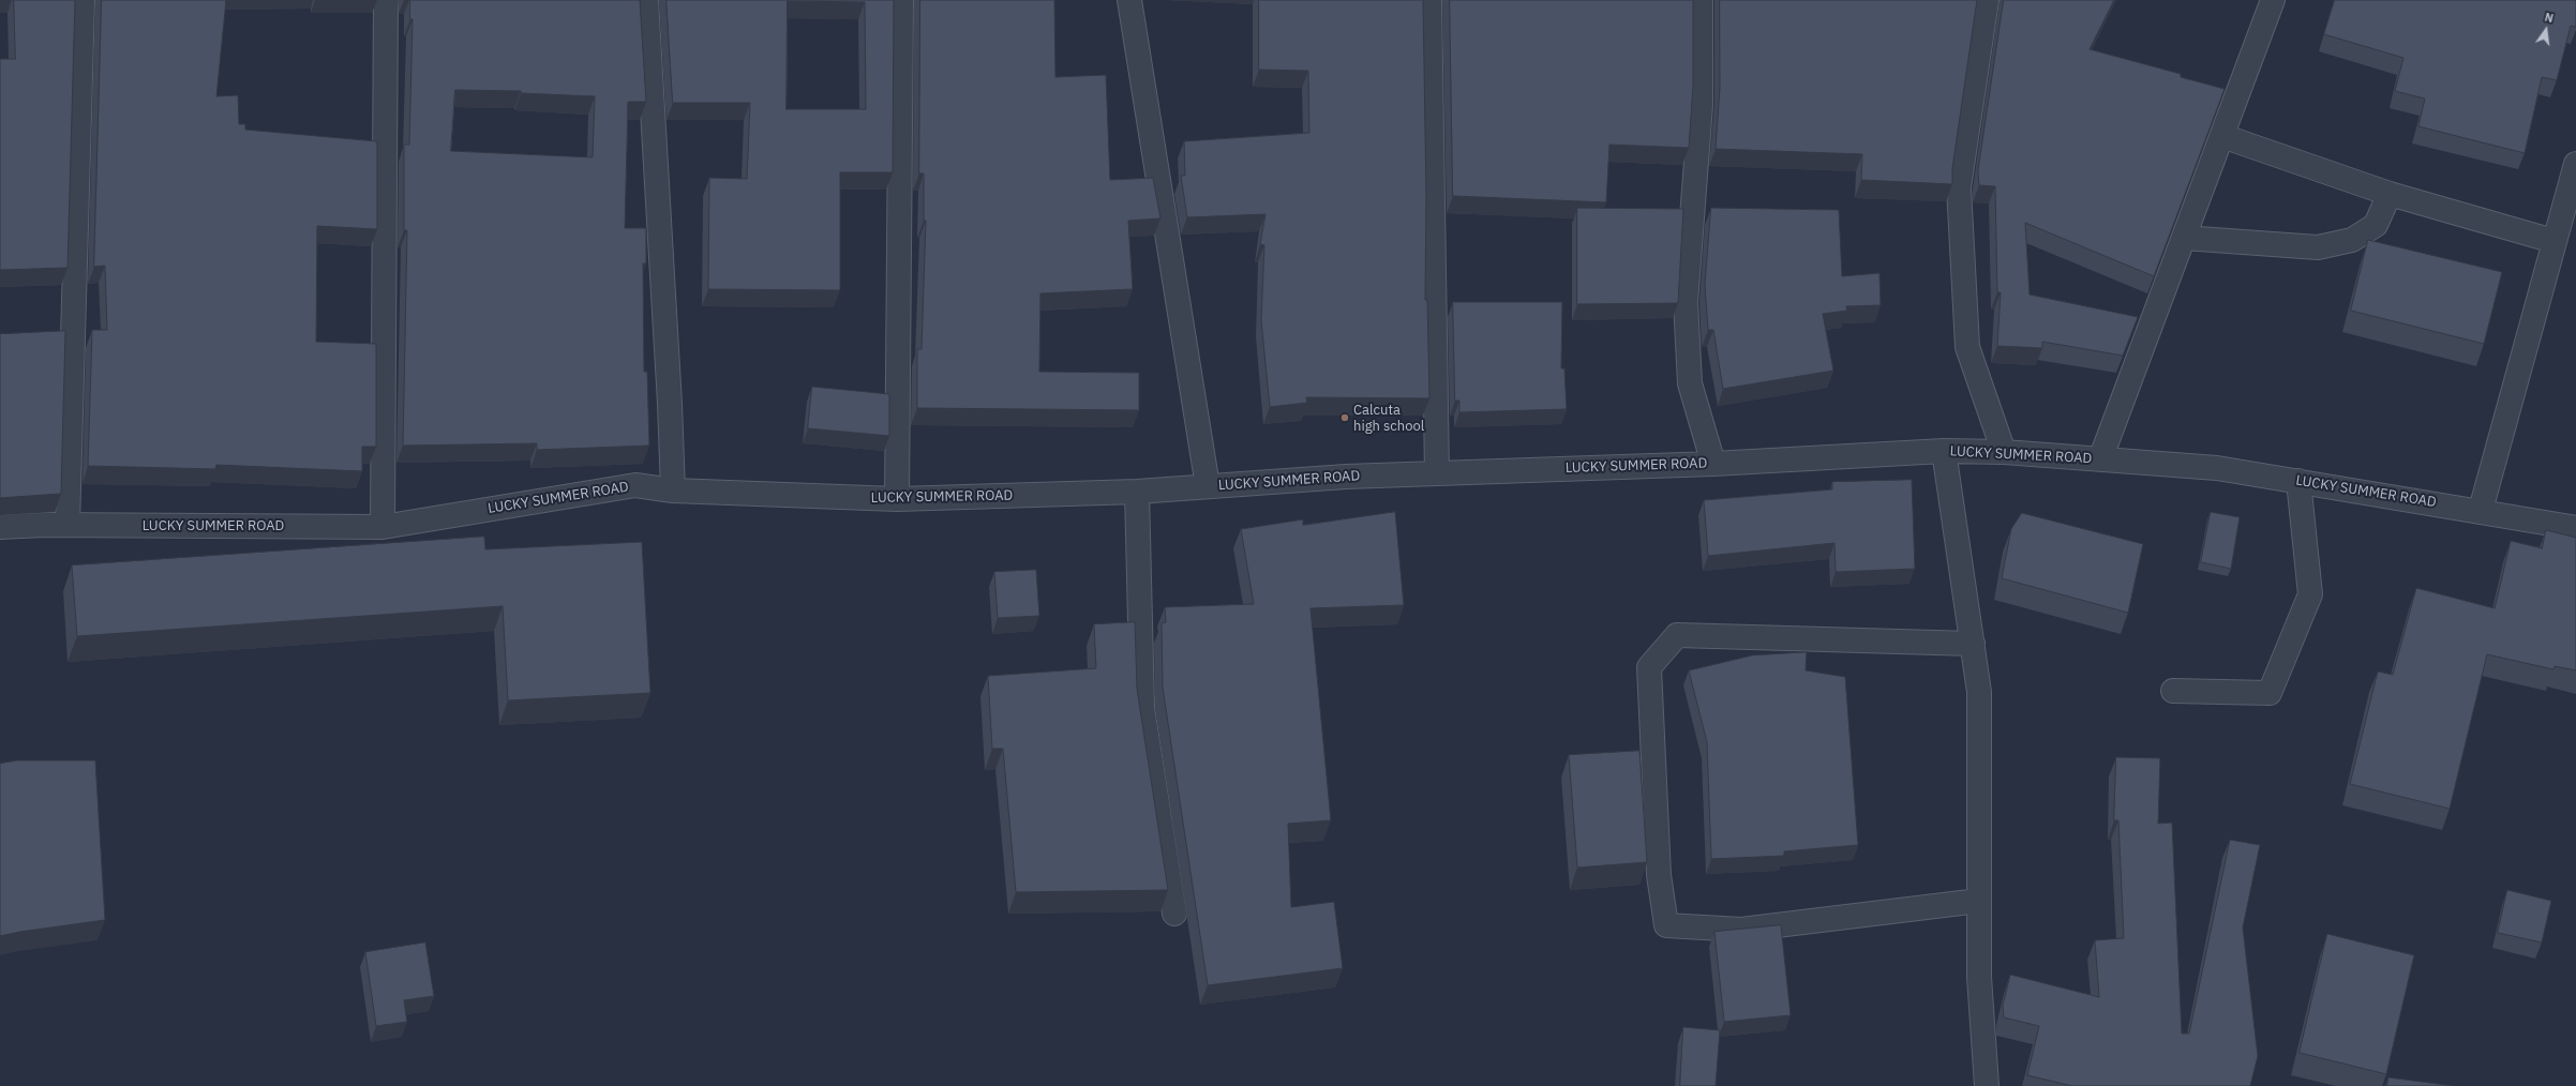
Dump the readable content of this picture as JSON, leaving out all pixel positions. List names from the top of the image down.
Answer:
{
  "streets": {
    "street": ["LUCKY SUMMER ROAD"]
  },
  "places": ["Calcuta high school"],
  "north": "top"
}
